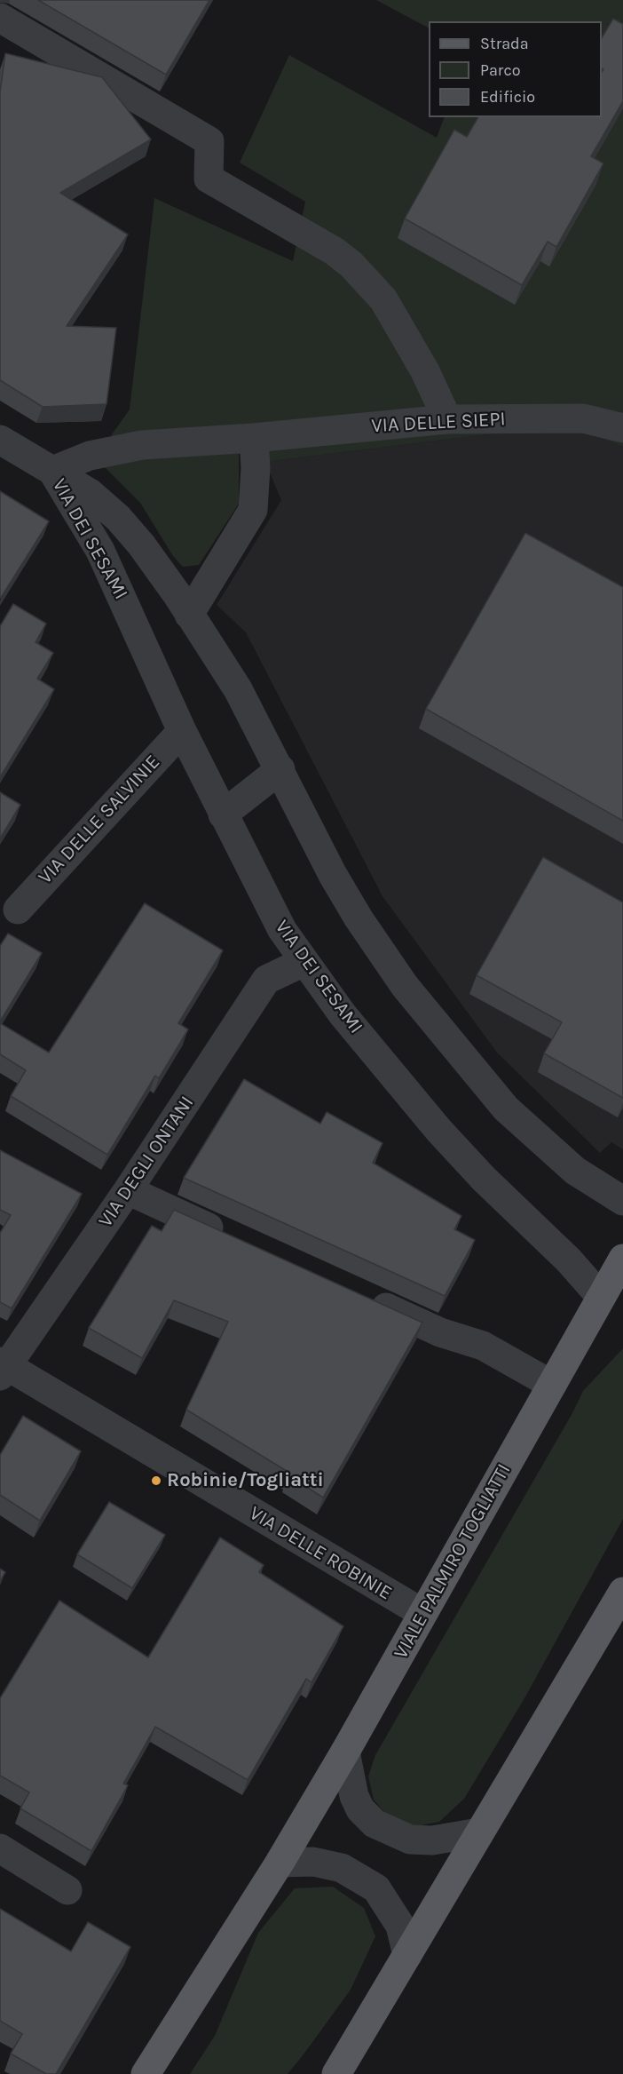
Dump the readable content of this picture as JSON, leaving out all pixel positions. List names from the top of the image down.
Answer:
{
  "streets": {
    "main road": ["VIALE PALMIRO TOGLIATTI"],
    "street": [
      "VIA DELLE SIEPI",
      "VIA DEI SESAMI",
      "VIA DELLE SALVINIE",
      "VIA DEGLI ONTANI",
      "VIA DELLE ROBINIE"
    ]
  },
  "crossings": [
    ["VIA DELLE SIEPI", "VIA DEI SESAMI"],
    ["VIA DEI SESAMI", "VIA DELLE SALVINIE"],
    ["VIA DEI SESAMI", "VIA DEGLI ONTANI"],
    ["VIA DEI SESAMI", "VIALE PALMIRO TOGLIATTI"],
    ["VIA DEGLI ONTANI", "VIA DELLE ROBINIE"],
    ["VIA DELLE ROBINIE", "VIALE PALMIRO TOGLIATTI"]
  ],
  "places": ["Robinie/Togliatti"],
  "legend": ["Strada", "Parco", "Edificio"]
}
